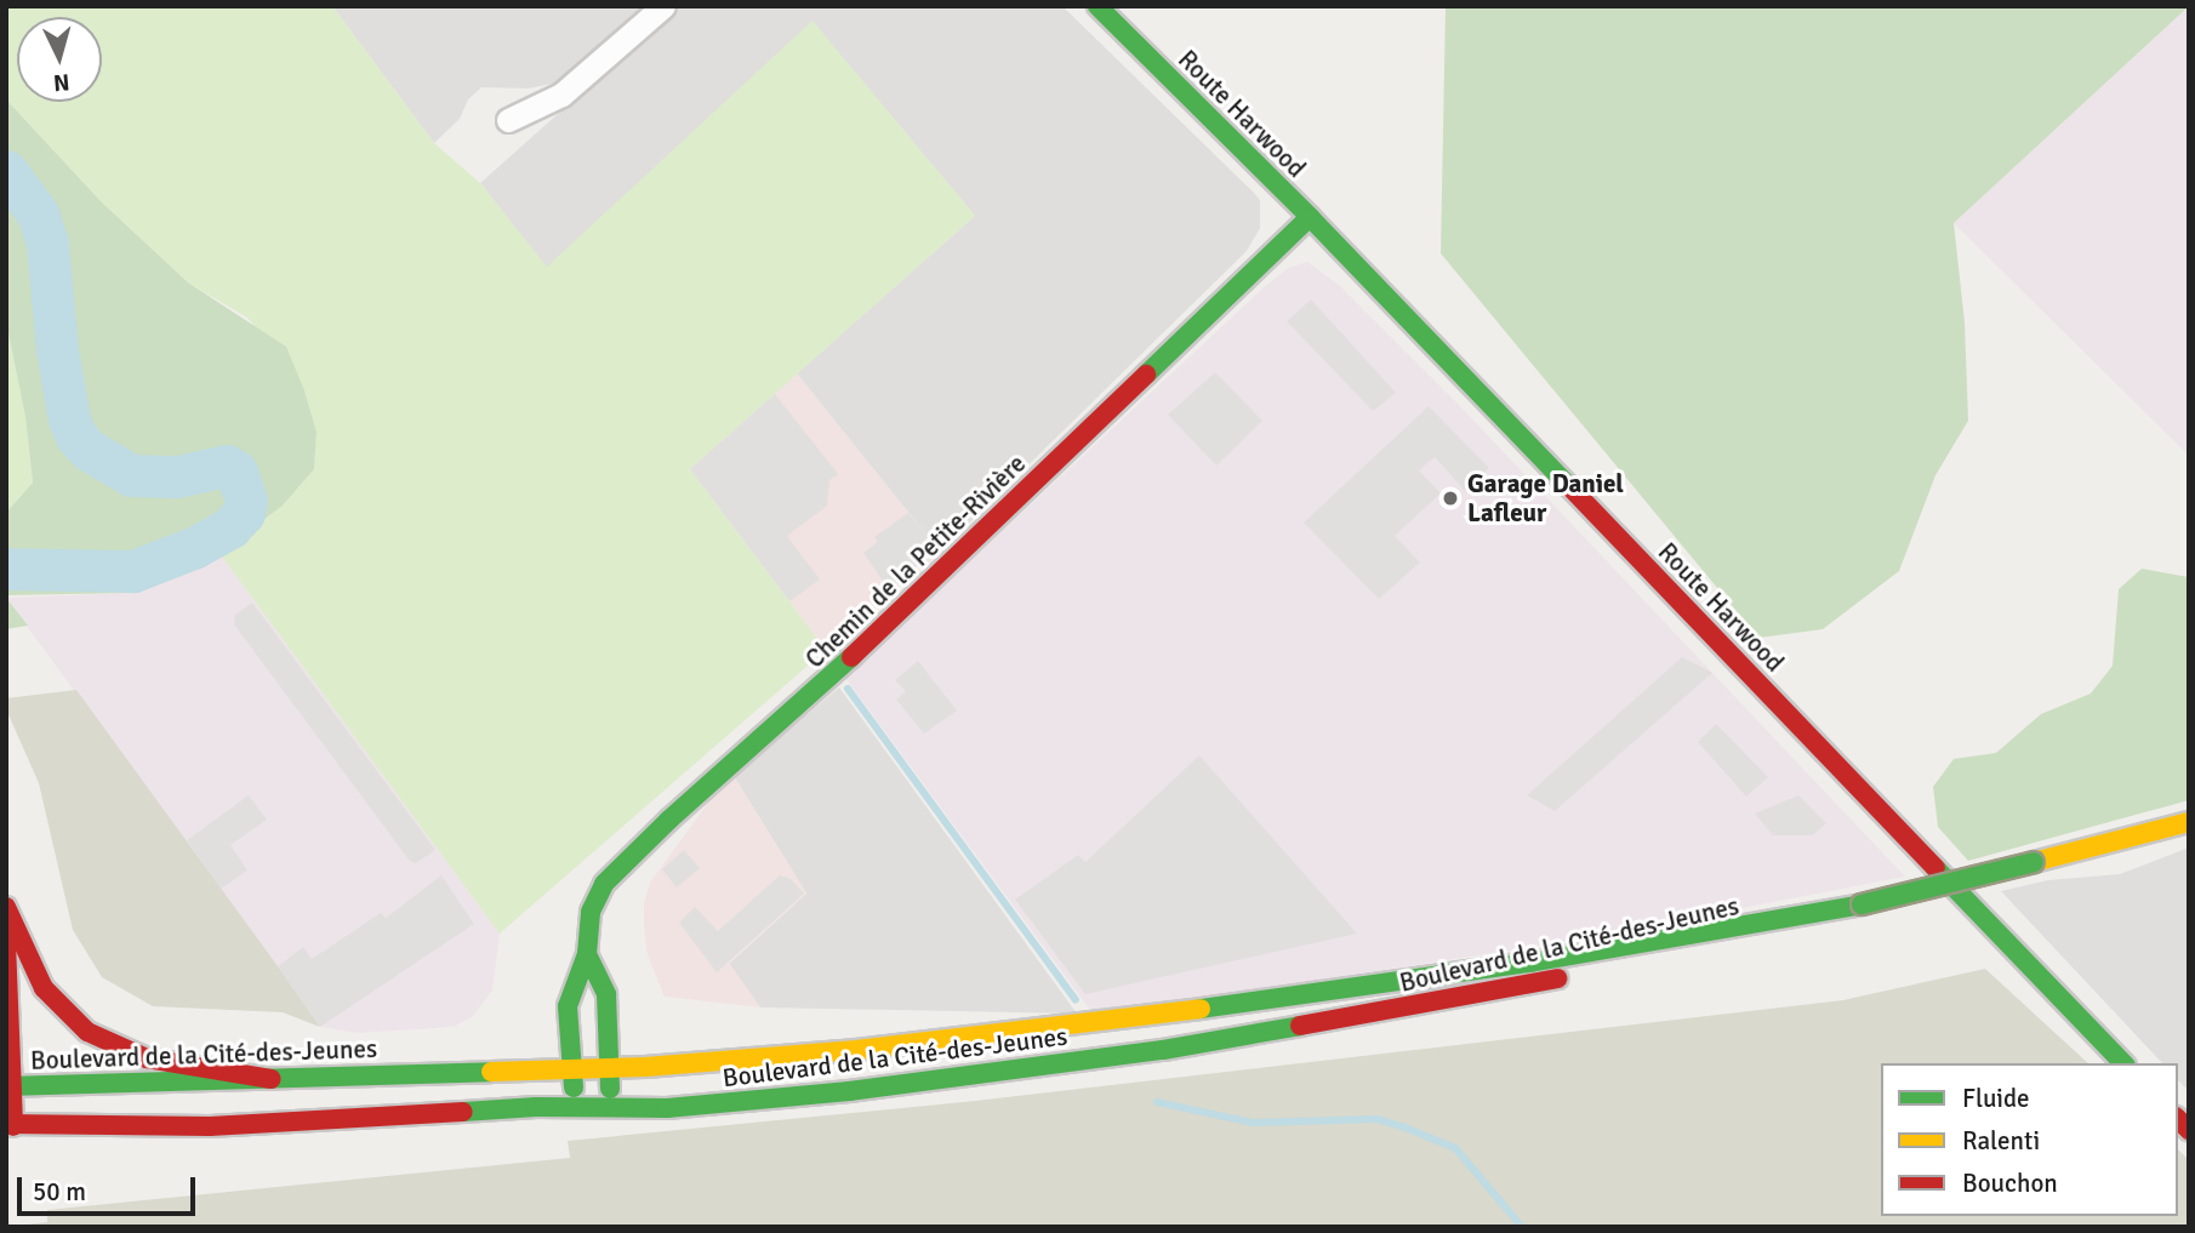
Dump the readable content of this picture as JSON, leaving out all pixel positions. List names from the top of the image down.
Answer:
{
  "streets": {
    "main road": ["Route Harwood", "Chemin de la Petite-Rivière", "Boulevard de la Cité-des-Jeunes"]
  },
  "crossings": [
    ["Route Harwood", "Chemin de la Petite-Rivière"],
    ["Chemin de la Petite-Rivière", "Boulevard de la Cité-des-Jeunes"]
  ],
  "places": ["Garage Daniel Lafleur"],
  "legend": ["Fluide", "Ralenti", "Bouchon"],
  "scale_bar": "50 m",
  "north": "bottom"
}
